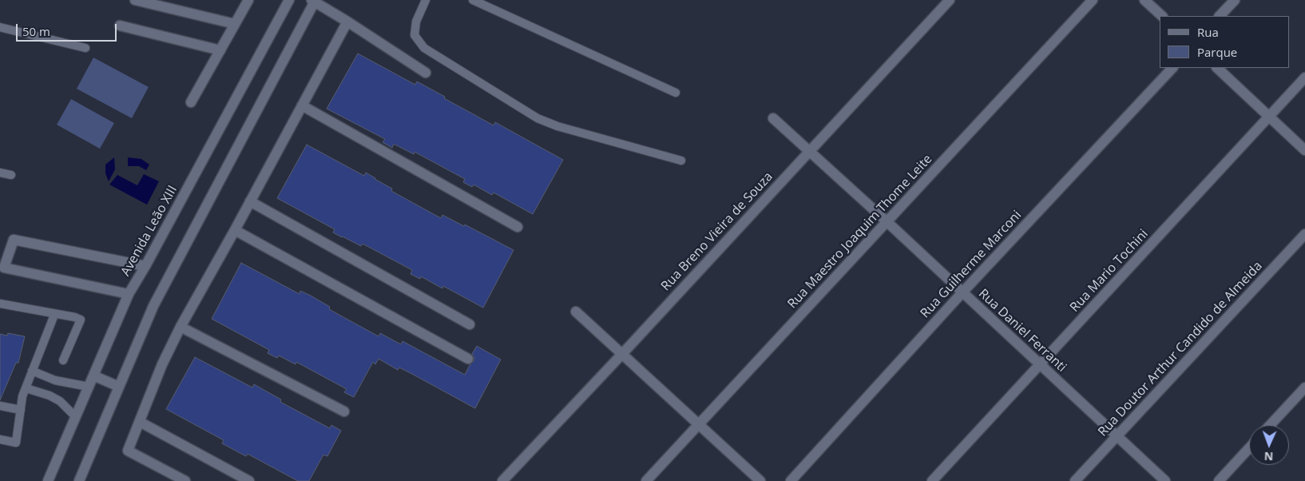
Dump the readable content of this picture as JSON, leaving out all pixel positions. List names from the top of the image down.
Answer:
{
  "streets": {
    "street": [
      "Avenida Leão XIII",
      "Rua Breno Vieira de Souza",
      "Rua Maestro Joaquim Thome Leite",
      "Rua Guilherme Marconi",
      "Rua Mario Tochini",
      "Rua Daniel Ferranti",
      "Rua Doutor Arthur Candido de Almeida"
    ]
  },
  "crossings": [
    ["Rua Breno Vieira de Souza", "Rua Daniel Ferranti"],
    ["Rua Maestro Joaquim Thome Leite", "Rua Daniel Ferranti"],
    ["Rua Guilherme Marconi", "Rua Daniel Ferranti"],
    ["Rua Mario Tochini", "Rua Daniel Ferranti"],
    ["Rua Daniel Ferranti", "Rua Doutor Arthur Candido de Almeida"]
  ],
  "legend": ["Rua", "Parque"],
  "scale_bar": "50 m",
  "north": "bottom"
}
